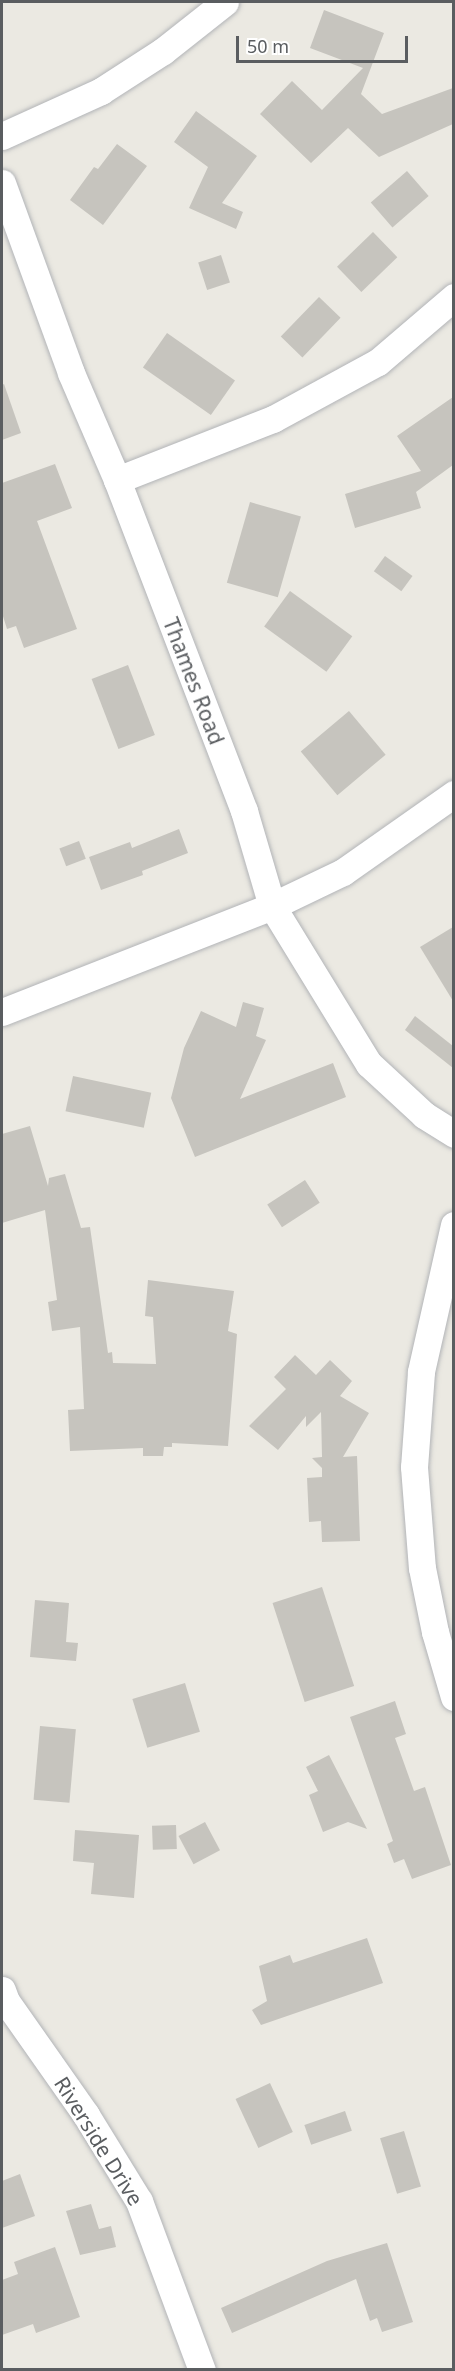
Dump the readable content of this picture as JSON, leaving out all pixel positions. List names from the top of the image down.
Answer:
{
  "streets": {
    "street": ["Thames Road", "Riverside Drive"]
  },
  "scale_bar": "50 m"
}
